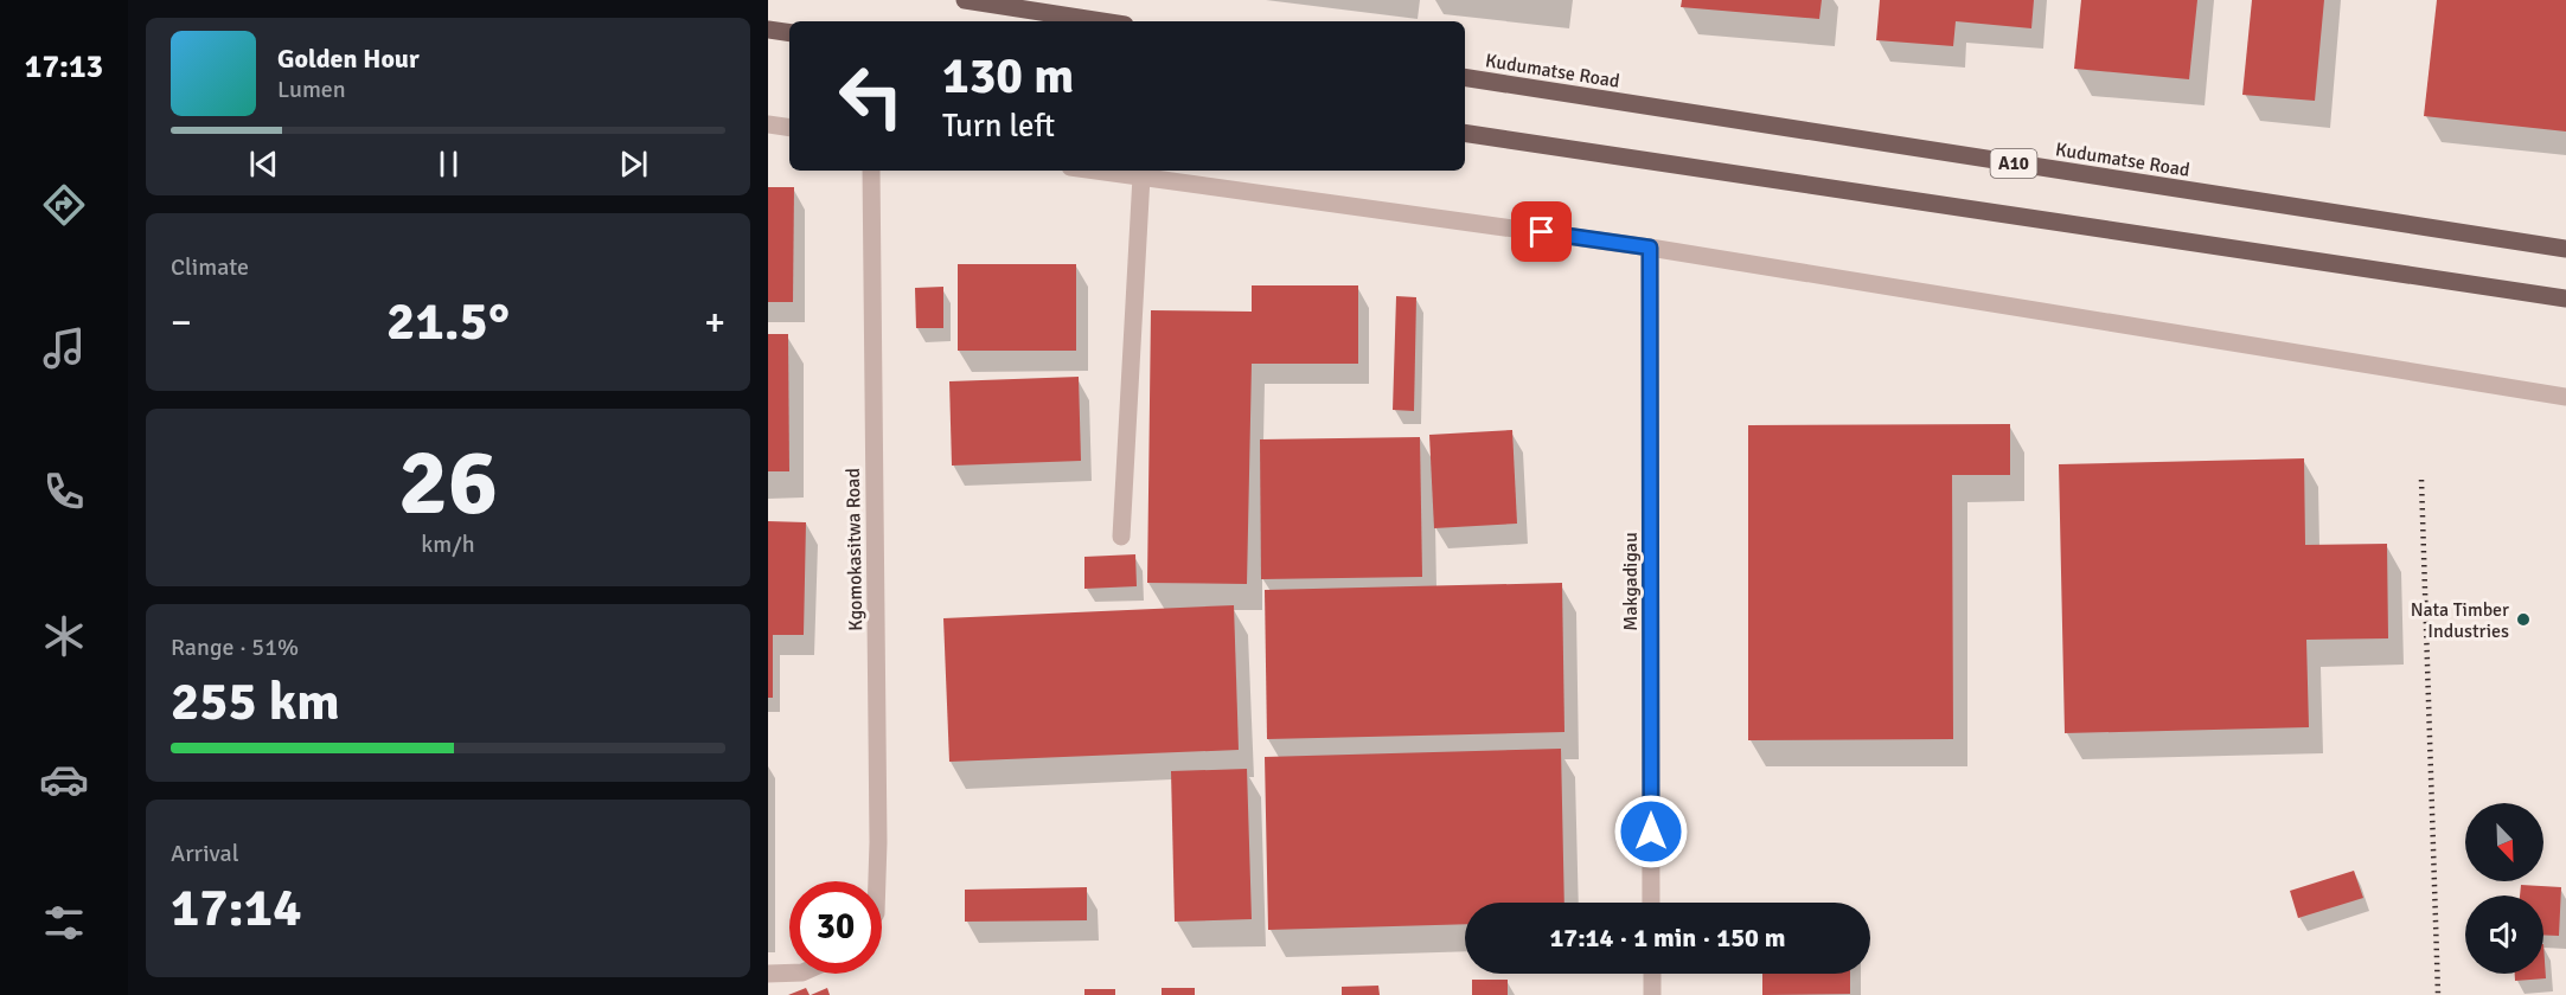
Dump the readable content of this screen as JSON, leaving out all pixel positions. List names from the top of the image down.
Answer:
{
  "streets": {
    "main road": ["Kudumatse Road", "A10"],
    "street": ["Kgomokasitwa Road", "Makgadigau"]
  },
  "places": ["Nata Timber Industries"],
  "north": "bottom right",
  "page": {
    "tabs": "17:13",
    "turn": ["130 m", "Turn left"],
    "song": ["Golden Hour", "Lumen"],
    "tile": [
      "Climate",
      ["26", "km/h"],
      ["Range · 51%", "255 km"],
      ["Arrival", "17:14"]
    ],
    "heat": ["−", "21.5°", "+"],
    "limit": "30",
    "trip": "17:14 · 1 min · 150 m"
  }
}
